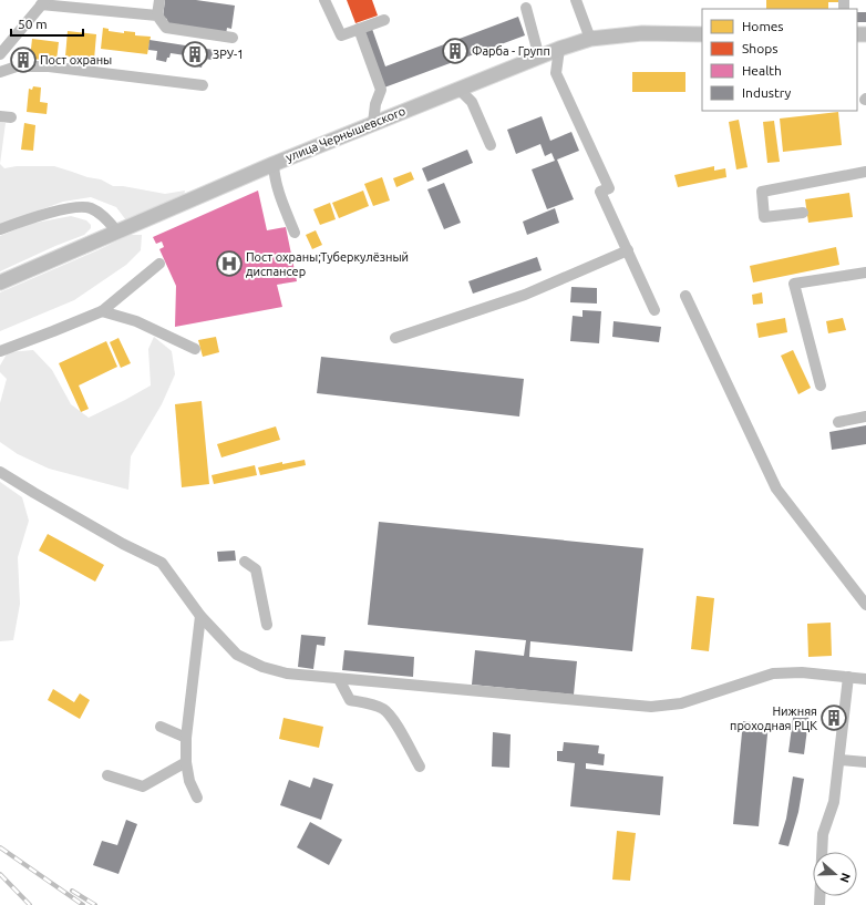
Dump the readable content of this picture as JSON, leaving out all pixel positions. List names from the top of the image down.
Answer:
{
  "streets": {
    "main road": ["улица Чернышевского"]
  },
  "places": {
    "building": [
      "Фарба - Групп",
      "ЗРУ-1",
      "Пост охраны",
      "Нижняя проходная РЦК"
    ],
    "hospital": ["Пост охраны;Туберкулёзный диспансер"]
  },
  "legend": [
    "Homes",
    "Shops",
    "Health",
    "Industry"
  ],
  "scale_bar": "50 m",
  "north": "right"
}
